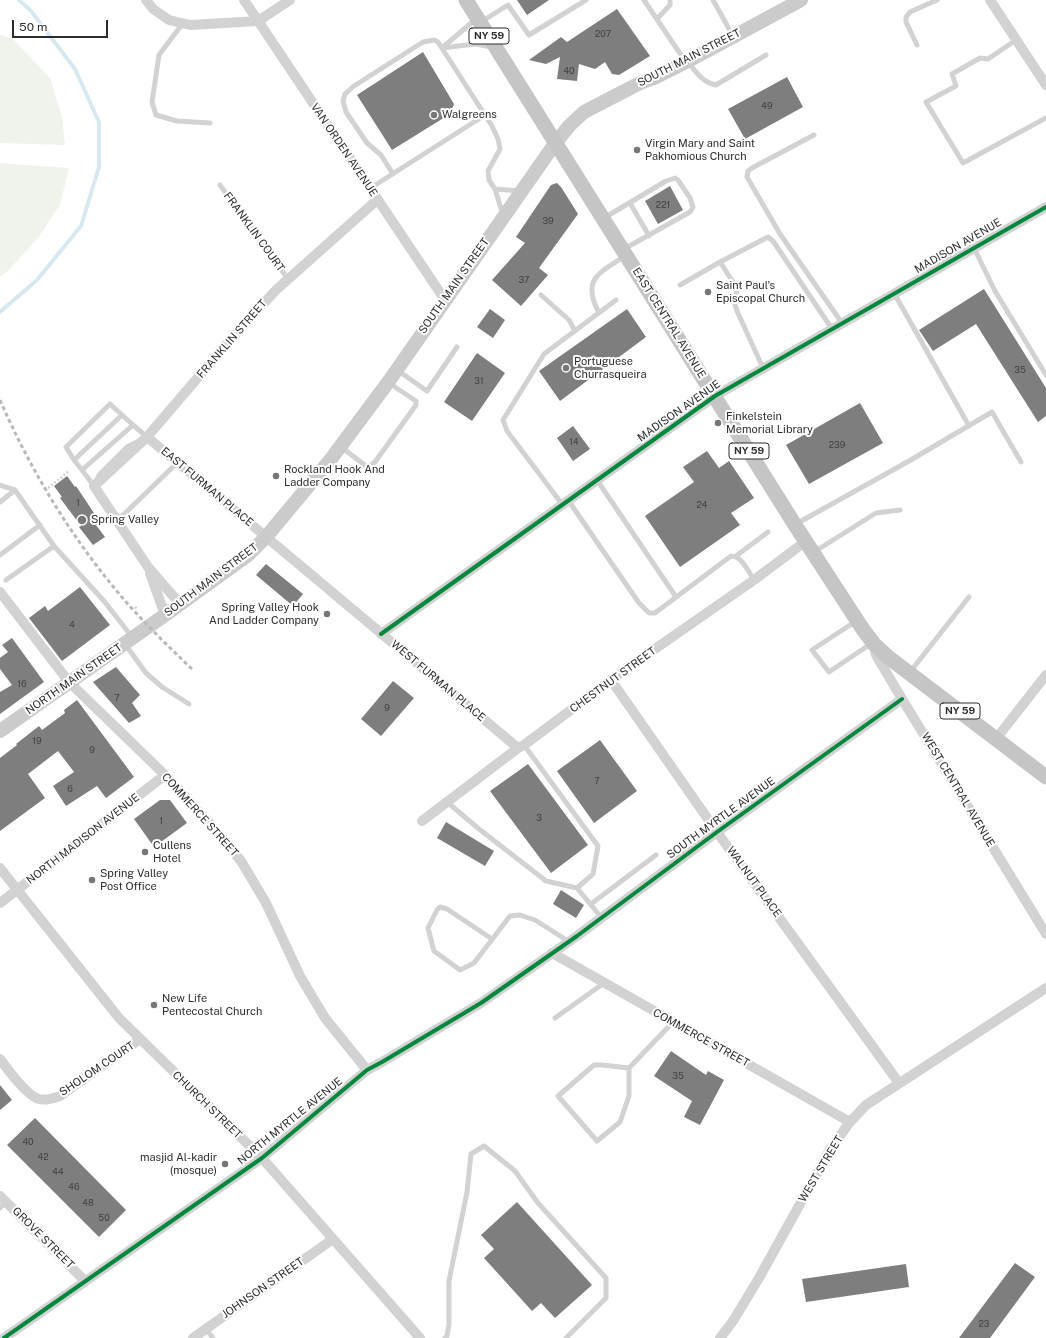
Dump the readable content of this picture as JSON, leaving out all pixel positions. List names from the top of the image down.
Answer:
{
  "streets": {
    "main road": [
      "NY 59",
      "SOUTH MAIN STREET",
      "EAST CENTRAL AVENUE",
      "NORTH MAIN STREET"
    ],
    "street": [
      "VAN ORDEN AVENUE",
      "MADISON AVENUE",
      "FRANKLIN STREET",
      "EAST FURMAN PLACE",
      "CHESTNUT STREET",
      "WEST FURMAN PLACE",
      "WEST CENTRAL AVENUE",
      "COMMERCE STREET",
      "SOUTH MYRTLE AVENUE",
      "NORTH MADISON AVENUE",
      "WALNUT PLACE",
      "SHOLOM COURT",
      "CHURCH STREET",
      "NORTH MYRTLE AVENUE",
      "WEST STREET",
      "GROVE STREET",
      "JOHNSON STREET"
    ],
    "lane": ["FRANKLIN COURT"]
  },
  "crossings": [
    ["NY 59", "EAST CENTRAL AVENUE"],
    ["NY 59", "WEST CENTRAL AVENUE"],
    ["SOUTH MAIN STREET", "VAN ORDEN AVENUE"],
    ["SOUTH MAIN STREET", "EAST CENTRAL AVENUE"],
    ["SOUTH MAIN STREET", "EAST FURMAN PLACE"],
    ["SOUTH MAIN STREET", "NORTH MAIN STREET"],
    ["SOUTH MAIN STREET", "WEST FURMAN PLACE"],
    ["VAN ORDEN AVENUE", "FRANKLIN STREET"],
    ["FRANKLIN COURT", "FRANKLIN STREET"],
    ["MADISON AVENUE", "EAST CENTRAL AVENUE"],
    ["MADISON AVENUE", "WEST FURMAN PLACE"],
    ["EAST CENTRAL AVENUE", "CHESTNUT STREET"],
    ["EAST CENTRAL AVENUE", "WEST CENTRAL AVENUE"],
    ["FRANKLIN STREET", "EAST FURMAN PLACE"],
    ["EAST FURMAN PLACE", "WEST FURMAN PLACE"],
    ["NORTH MAIN STREET", "COMMERCE STREET"],
    ["CHESTNUT STREET", "WEST FURMAN PLACE"],
    ["CHESTNUT STREET", "WALNUT PLACE"],
    ["WEST CENTRAL AVENUE", "SOUTH MYRTLE AVENUE"],
    ["COMMERCE STREET", "SOUTH MYRTLE AVENUE"],
    ["COMMERCE STREET", "NORTH MADISON AVENUE"],
    ["COMMERCE STREET", "NORTH MYRTLE AVENUE"],
    ["COMMERCE STREET", "WEST STREET"],
    ["SOUTH MYRTLE AVENUE", "WALNUT PLACE"],
    ["SOUTH MYRTLE AVENUE", "NORTH MYRTLE AVENUE"],
    ["NORTH MADISON AVENUE", "CHURCH STREET"],
    ["WALNUT PLACE", "WEST STREET"],
    ["SHOLOM COURT", "CHURCH STREET"],
    ["CHURCH STREET", "NORTH MYRTLE AVENUE"],
    ["CHURCH STREET", "JOHNSON STREET"],
    ["NORTH MYRTLE AVENUE", "GROVE STREET"]
  ],
  "places": [
    "Walgreens",
    "Virgin Mary and Saint Pakhomious Church",
    "Saint Paul's Episcopal Church",
    "Portuguese Churrasqueira",
    "Finkelstein Memorial Library",
    "Rockland Hook And Ladder Company",
    "Spring Valley",
    "Spring Valley Hook And Ladder Company",
    "Cullens Hotel",
    "Spring Valley Post Office",
    "New Life Pentecostal Church",
    "masjid Al-kadir (mosque)"
  ],
  "house_numbers": [
    "207",
    "40",
    "49",
    "221",
    "39",
    "37",
    "35",
    "31",
    "14",
    "239",
    "1",
    "24",
    "4",
    "16",
    "7",
    "9",
    "19",
    "9",
    "7",
    "6",
    "3",
    "1",
    "35",
    "40",
    "42",
    "44",
    "46",
    "48",
    "50",
    "23"
  ],
  "scale_bar": "50 m"
}
